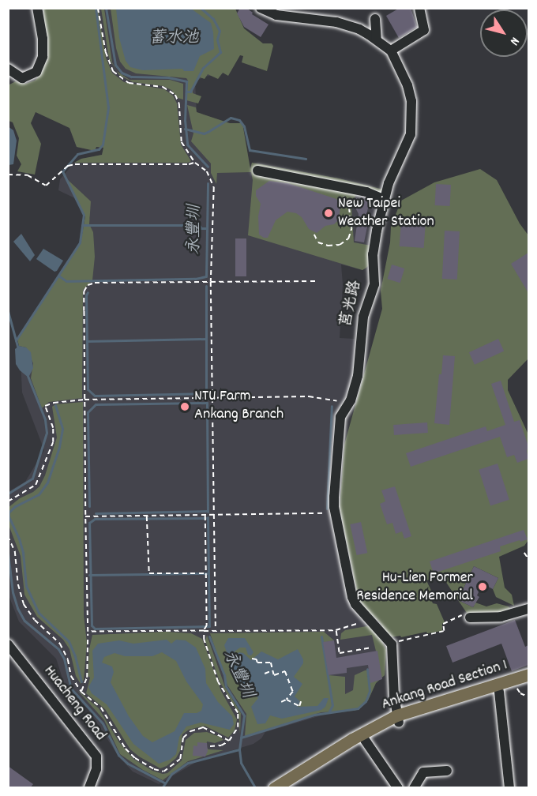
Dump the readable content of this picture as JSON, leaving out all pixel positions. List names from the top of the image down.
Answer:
{
  "streets": {
    "main road": ["Ankang Road Section 1"],
    "street": ["莒光路", "Huacheng Road"]
  },
  "crossings": [
    ["莒光路", "Ankang Road Section 1"]
  ],
  "water": ["蓄水池", "永豐圳"],
  "places": ["New Taipei Weather Station", "NTU Farm Ankang Branch", "Hu-Lien Former Residence Memorial"],
  "north": "bottom right"
}
